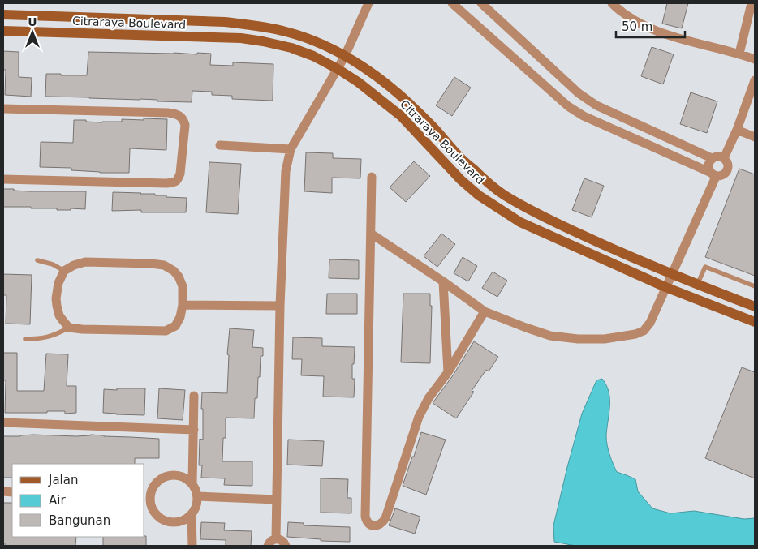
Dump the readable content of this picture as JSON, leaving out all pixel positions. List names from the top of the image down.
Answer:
{
  "streets": {
    "main road": ["Citraraya Boulevard"]
  },
  "legend": ["Jalan", "Air", "Bangunan"],
  "scale_bar": "50 m",
  "north": "top"
}
